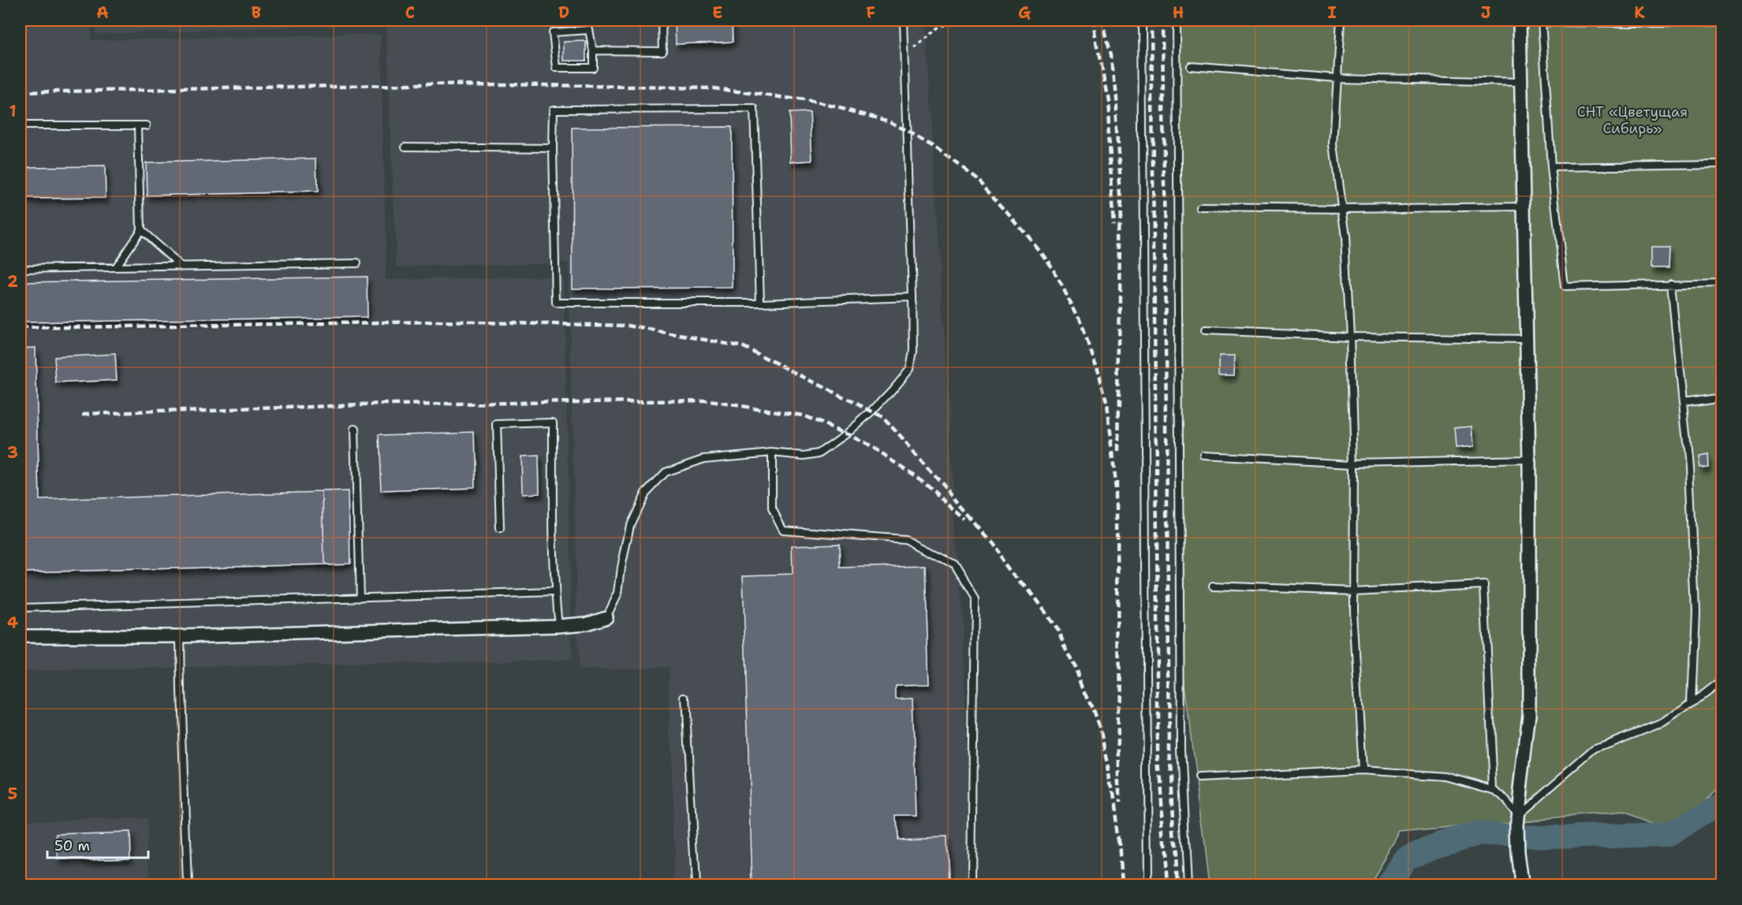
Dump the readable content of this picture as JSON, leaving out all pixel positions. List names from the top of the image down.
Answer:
{
  "parks": ["СНТ «Цветущая Сибирь»"],
  "scale_bar": "50 m",
  "grid": {
    "columns": [
      "A",
      "B",
      "C",
      "D",
      "E",
      "F",
      "G",
      "H",
      "I",
      "J",
      "K"
    ],
    "rows": [
      "1",
      "2",
      "3",
      "4",
      "5"
    ]
  }
}
